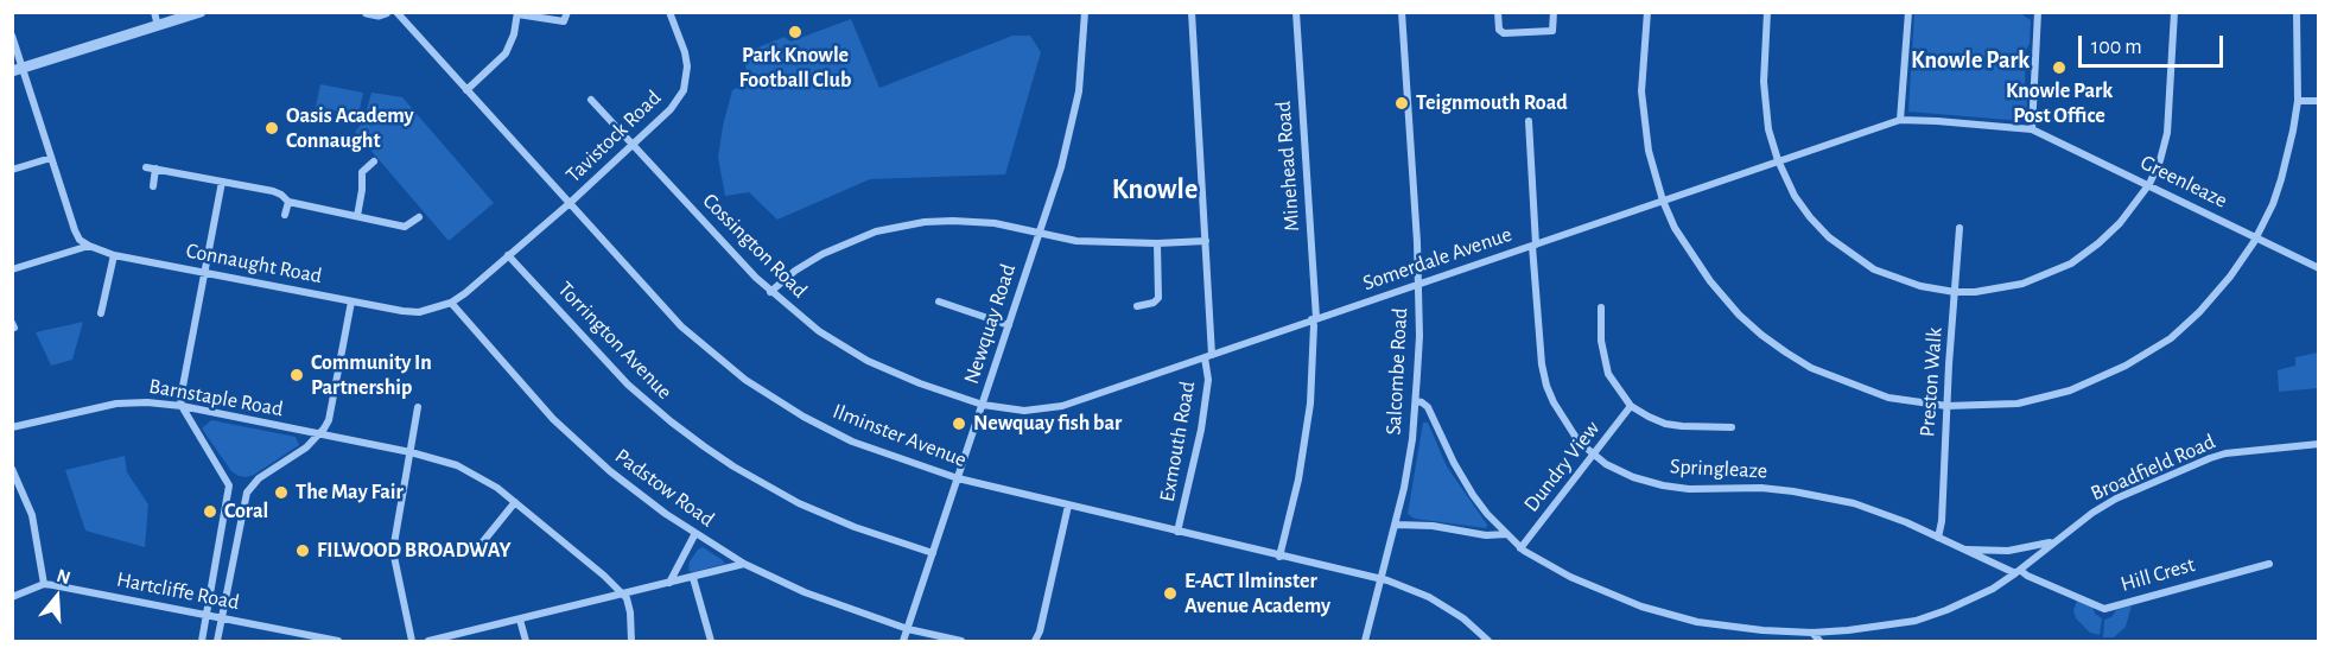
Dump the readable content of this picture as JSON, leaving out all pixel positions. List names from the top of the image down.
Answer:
{
  "streets": {
    "street": [
      "Tavistock Road",
      "Minehead Road",
      "Greenleaze",
      "Cossington Road",
      "Somerdale Avenue",
      "Connaught Road",
      "Newquay Road",
      "Torrington Avenue",
      "Salcombe Road",
      "Preston Walk",
      "Barnstaple Road",
      "Ilminster Avenue",
      "Exmouth Road",
      "Dundry View",
      "Broadfield Road",
      "Springleaze",
      "Padstow Road",
      "Hill Crest",
      "Hartcliffe Road"
    ]
  },
  "crossings": [
    ["Tavistock Road", "Cossington Road"],
    ["Tavistock Road", "Connaught Road"],
    ["Tavistock Road", "Ilminster Avenue"],
    ["Minehead Road", "Somerdale Avenue"],
    ["Minehead Road", "Ilminster Avenue"],
    ["Greenleaze", "Somerdale Avenue"],
    ["Cossington Road", "Somerdale Avenue"],
    ["Cossington Road", "Newquay Road"],
    ["Somerdale Avenue", "Newquay Road"],
    ["Somerdale Avenue", "Salcombe Road"],
    ["Somerdale Avenue", "Exmouth Road"],
    ["Somerdale Avenue", "Springleaze"],
    ["Connaught Road", "Torrington Avenue"],
    ["Connaught Road", "Ilminster Avenue"],
    ["Connaught Road", "Padstow Road"],
    ["Newquay Road", "Torrington Avenue"],
    ["Newquay Road", "Ilminster Avenue"],
    ["Newquay Road", "Padstow Road"],
    ["Salcombe Road", "Ilminster Avenue"],
    ["Salcombe Road", "Broadfield Road"],
    ["Preston Walk", "Springleaze"],
    ["Ilminster Avenue", "Exmouth Road"],
    ["Dundry View", "Broadfield Road"],
    ["Dundry View", "Springleaze"],
    ["Broadfield Road", "Springleaze"],
    ["Broadfield Road", "Hill Crest"],
    ["Springleaze", "Hill Crest"]
  ],
  "districts": ["Knowle Park", "Knowle"],
  "places": [
    "Park Knowle Football Club",
    "Knowle Park Post Office",
    "Teignmouth Road",
    "Oasis Academy Connaught",
    "Community In Partnership",
    "Newquay fish bar",
    "The May Fair",
    "Coral",
    "FILWOOD BROADWAY",
    "E-ACT Ilminster Avenue Academy"
  ],
  "scale_bar": "100 m",
  "north": "top"
}
